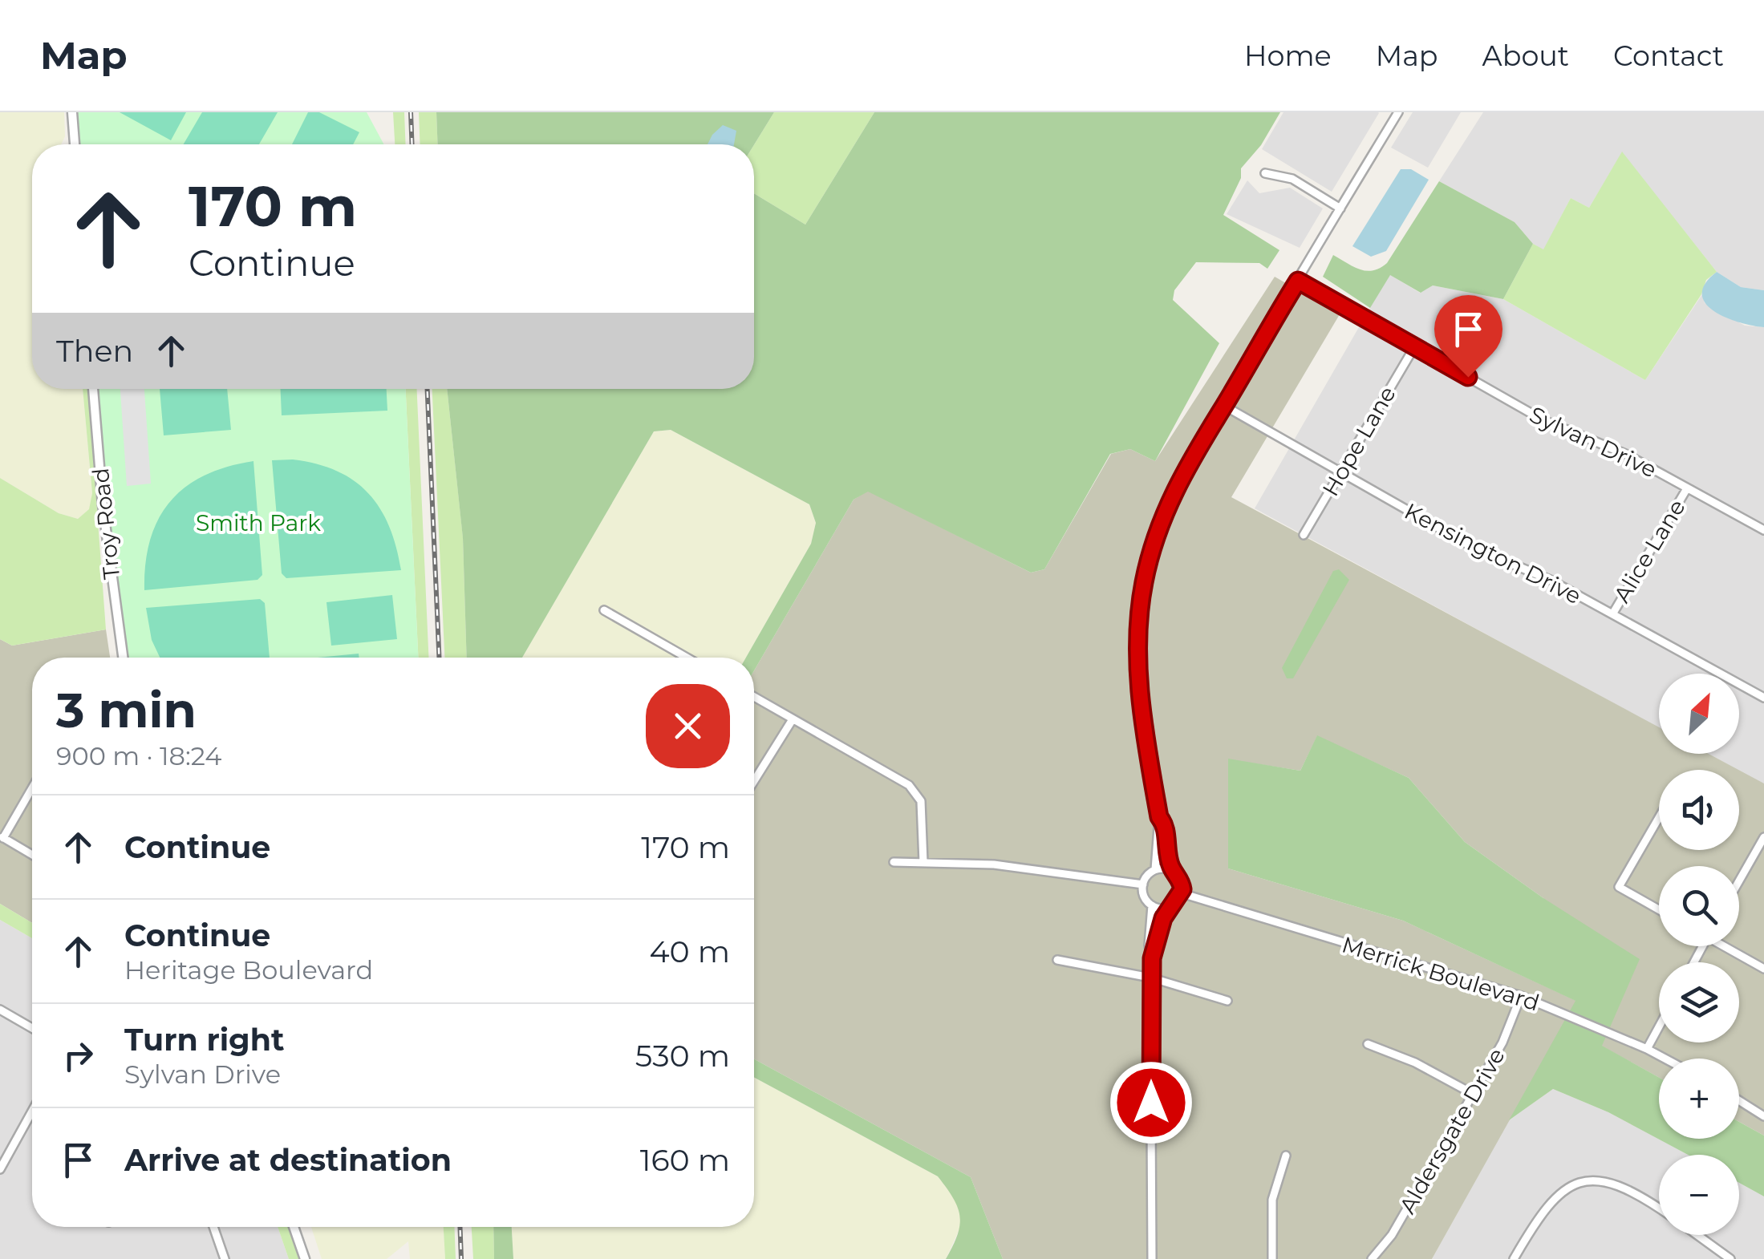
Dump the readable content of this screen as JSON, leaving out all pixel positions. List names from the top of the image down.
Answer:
{
  "streets": {
    "street": [
      "Hope Lane",
      "Sylvan Drive",
      "Troy Road",
      "Alice Lane",
      "Kensington Drive",
      "Merrick Boulevard",
      "Aldersgate Drive"
    ]
  },
  "crossings": [
    ["Hope Lane", "Sylvan Drive"],
    ["Hope Lane", "Kensington Drive"],
    ["Sylvan Drive", "Alice Lane"],
    ["Alice Lane", "Kensington Drive"],
    ["Merrick Boulevard", "Aldersgate Drive"]
  ],
  "parks": ["Smith Park"],
  "north": "top right",
  "page": {
    "header": "Map",
    "nav": [
      "Home",
      "Map",
      "About",
      "Contact"
    ],
    "turn": ["170 m", "Continue"],
    "then": "Then",
    "heading": ["3 min", "900 m · 18:24"],
    "map_buttons": ["+", "−"],
    "list": [
      {
        "name": "Continue",
        "value": "170 m"
      },
      {
        "name": "Continue",
        "note": "Heritage Boulevard",
        "value": "40 m"
      },
      {
        "name": "Turn right",
        "note": "Sylvan Drive",
        "value": "530 m"
      },
      {
        "name": "Arrive at destination",
        "value": "160 m"
      }
    ]
  }
}
